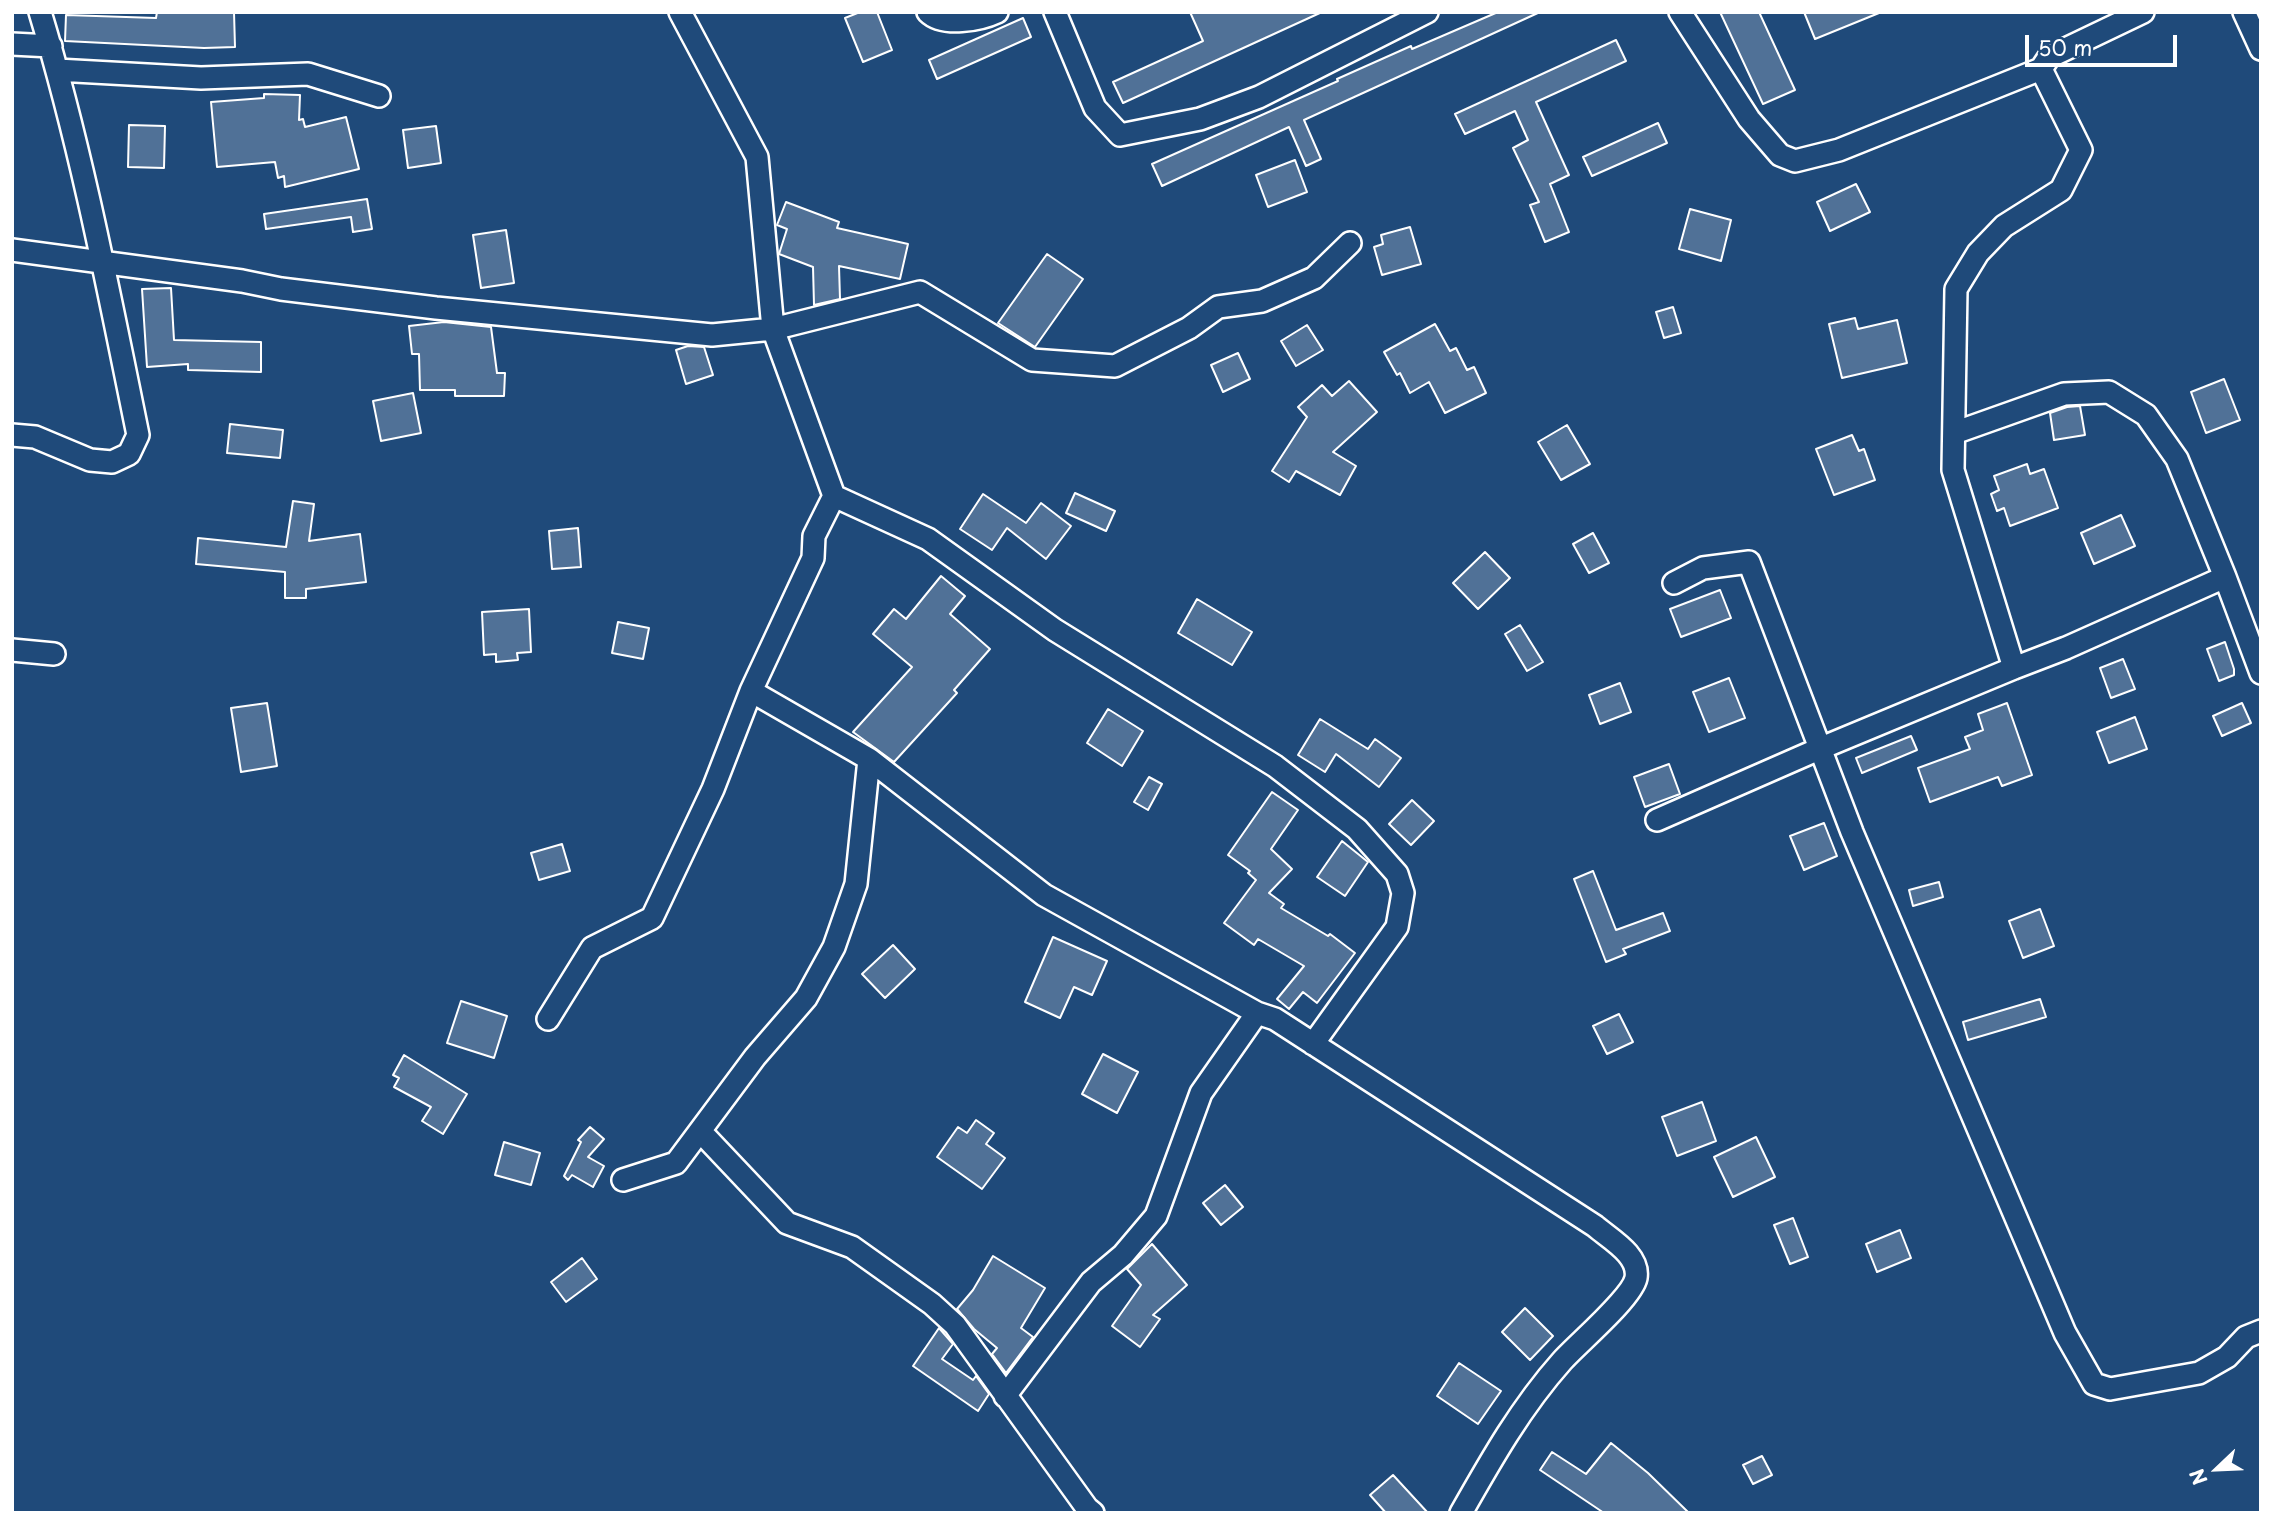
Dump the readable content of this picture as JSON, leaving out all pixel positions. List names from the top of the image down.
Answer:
{
  "scale_bar": "50 m",
  "north": "bottom left"
}
